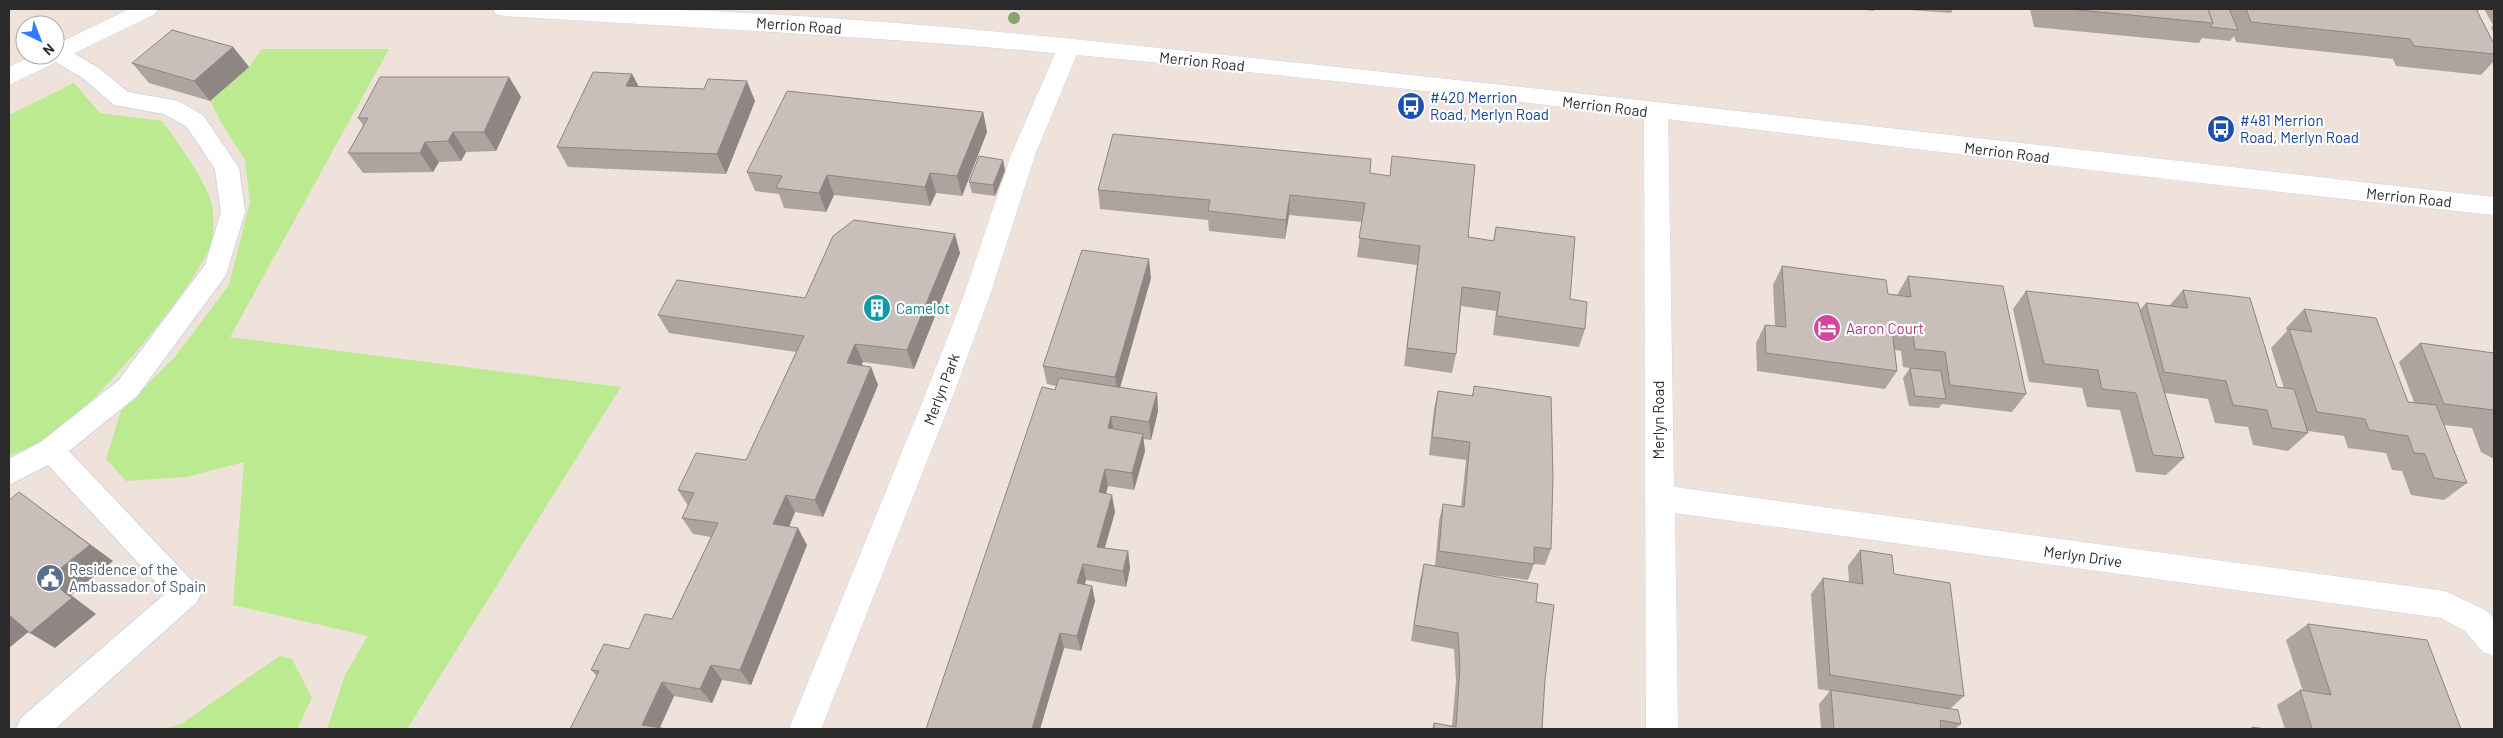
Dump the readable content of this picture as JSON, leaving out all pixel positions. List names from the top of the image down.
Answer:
{
  "streets": {
    "street": [
      "Merrion Road",
      "Merlyn Park",
      "Merlyn Road",
      "Merlyn Drive"
    ]
  },
  "crossings": [
    ["Merrion Road", "Merlyn Park"],
    ["Merrion Road", "Merlyn Road"],
    ["Merlyn Road", "Merlyn Drive"]
  ],
  "places": {
    "bus stop": ["#420 Merrion Road, Merlyn Road", "#481 Merrion Road, Merlyn Road"],
    "building": ["Camelot"],
    "hotel": ["Aaron Court"],
    "public building": ["Residence of the Ambassador of Spain"]
  },
  "north": "bottom right"
}
